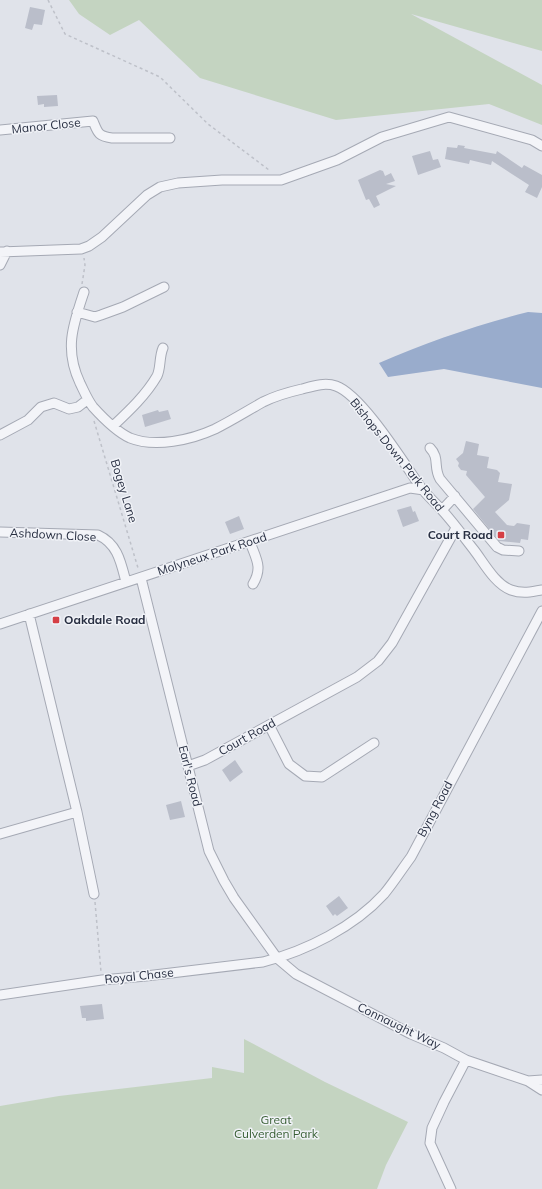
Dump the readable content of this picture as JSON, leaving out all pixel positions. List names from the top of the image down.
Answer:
{
  "streets": {
    "street": [
      "Manor Close",
      "Bishops Down Park Road",
      "Ashdown Close",
      "Molyneux Park Road",
      "Court Road",
      "Earl's Road",
      "Byng Road",
      "Royal Chase",
      "Connaught Way"
    ],
    "path": ["Bogey Lane"]
  },
  "crossings": [
    ["Bishops Down Park Road", "Bogey Lane"],
    ["Bishops Down Park Road", "Molyneux Park Road"],
    ["Bishops Down Park Road", "Court Road"],
    ["Bogey Lane", "Molyneux Park Road"],
    ["Bogey Lane", "Earl's Road"],
    ["Ashdown Close", "Molyneux Park Road"],
    ["Molyneux Park Road", "Earl's Road"],
    ["Court Road", "Earl's Road"],
    ["Earl's Road", "Byng Road"],
    ["Earl's Road", "Royal Chase"],
    ["Earl's Road", "Connaught Way"],
    ["Byng Road", "Royal Chase"],
    ["Byng Road", "Connaught Way"],
    ["Royal Chase", "Connaught Way"]
  ],
  "parks": ["Great Culverden Park"],
  "places": {
    "transit": ["Court Road", "Oakdale Road"]
  }
}
